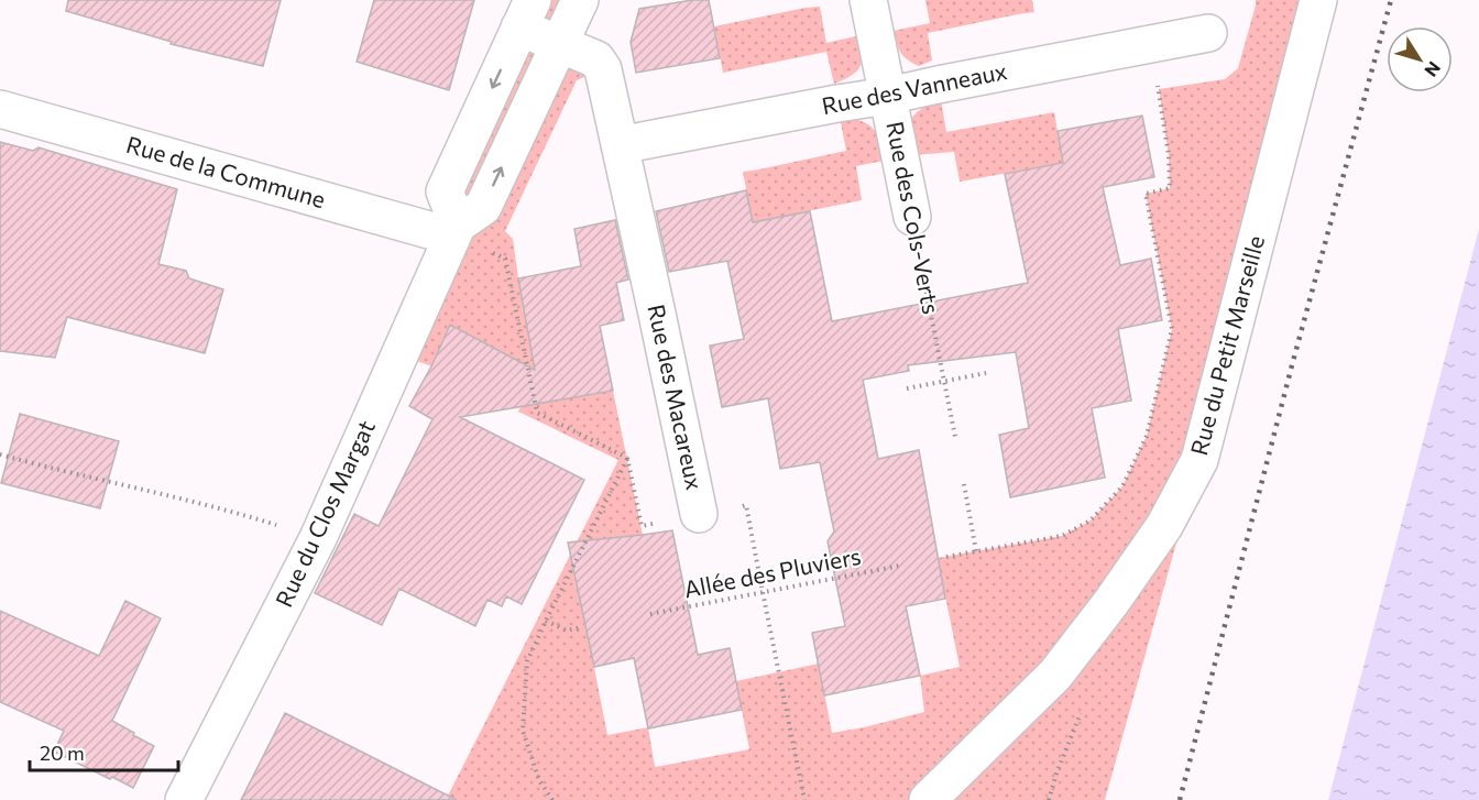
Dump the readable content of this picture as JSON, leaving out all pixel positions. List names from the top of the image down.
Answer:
{
  "streets": {
    "street": [
      "Rue des Vanneaux",
      "Rue de la Commune",
      "Rue des Cols-Verts",
      "Rue du Petit Marseille",
      "Rue des Macareux",
      "Rue du Clos Margat"
    ],
    "path": ["Allée des Pluviers"]
  },
  "crossings": [
    ["Rue des Vanneaux", "Rue des Cols-Verts"],
    ["Rue des Vanneaux", "Rue des Macareux"],
    ["Rue de la Commune", "Rue du Clos Margat"],
    ["Rue des Macareux", "Rue du Clos Margat"],
    ["Rue des Macareux", "Allée des Pluviers"]
  ],
  "scale_bar": "20 m",
  "north": "bottom right"
}
